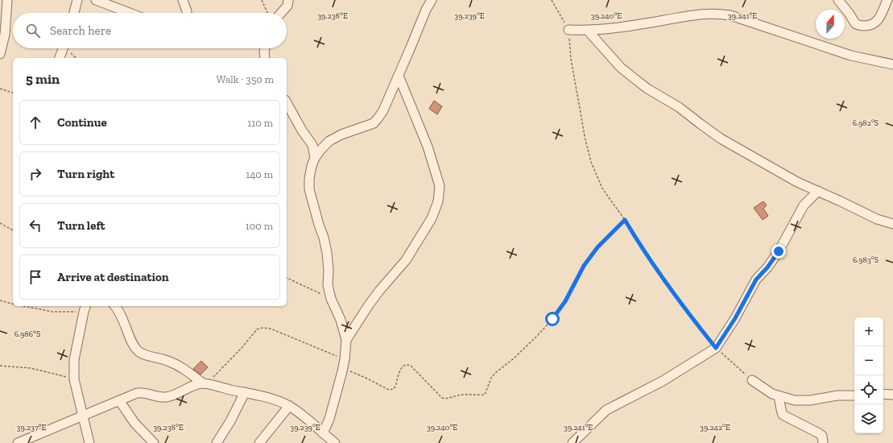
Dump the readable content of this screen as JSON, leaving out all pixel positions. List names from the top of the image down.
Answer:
{
  "north": "top",
  "page": {
    "search": "Search here",
    "heading": ["5 min", "Walk · 350 m"],
    "list": [
      ["Continue", "110 m"],
      ["Turn right", "140 m"],
      ["Turn left", "100 m"],
      "Arrive at destination"
    ],
    "map_buttons": ["+", "−"]
  },
  "coordinates": [
    "39.238°E",
    "39.239°E",
    "39.240°E",
    "39.241°E",
    "6.982°S",
    "6.983°S",
    "6.986°S",
    "39.237°E",
    "39.242°E"
  ]
}
